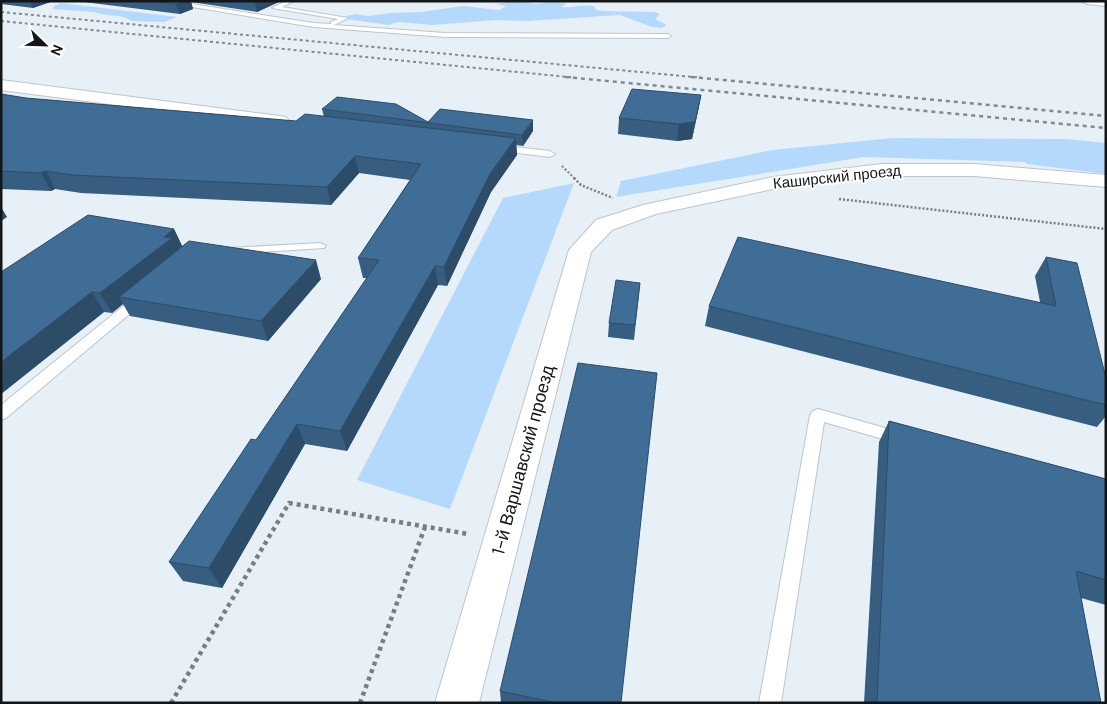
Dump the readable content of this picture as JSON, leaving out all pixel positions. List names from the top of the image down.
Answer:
{
  "streets": {
    "street": ["Каширский проезд", "1-й Варшавский проезд"]
  },
  "crossings": [
    ["Каширский проезд", "1-й Варшавский проезд"]
  ],
  "north": "bottom right"
}
